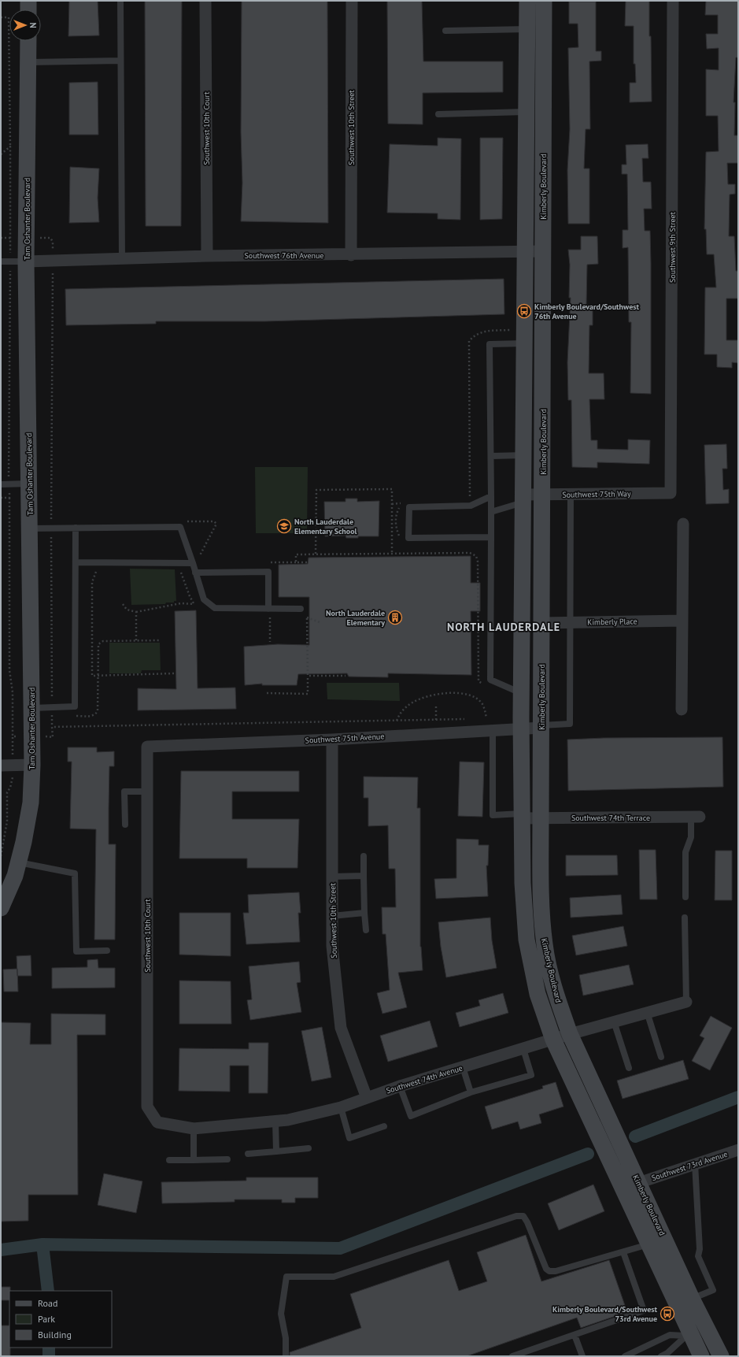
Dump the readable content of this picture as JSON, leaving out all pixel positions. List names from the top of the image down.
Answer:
{
  "streets": {
    "street": [
      "Southwest 10th Street",
      "Southwest 10th Court",
      "Kimberly Boulevard",
      "Tam Oshanter Boulevard",
      "Southwest 9th Street",
      "Southwest 76th Avenue",
      "Southwest 75th Way",
      "Kimberly Place",
      "Southwest 75th Avenue",
      "Southwest 74th Terrace",
      "Southwest 74th Avenue",
      "Southwest 73rd Avenue"
    ]
  },
  "crossings": [
    ["Southwest 10th Street", "Southwest 76th Avenue"],
    ["Southwest 10th Street", "Southwest 75th Avenue"],
    ["Southwest 10th Street", "Southwest 74th Avenue"],
    ["Southwest 10th Court", "Southwest 76th Avenue"],
    ["Southwest 10th Court", "Southwest 75th Avenue"],
    ["Southwest 10th Court", "Southwest 74th Avenue"],
    ["Kimberly Boulevard", "Southwest 76th Avenue"],
    ["Kimberly Boulevard", "Southwest 75th Way"],
    ["Kimberly Boulevard", "Kimberly Place"],
    ["Kimberly Boulevard", "Southwest 75th Avenue"],
    ["Kimberly Boulevard", "Southwest 74th Terrace"],
    ["Kimberly Boulevard", "Southwest 74th Avenue"],
    ["Kimberly Boulevard", "Southwest 73rd Avenue"],
    ["Tam Oshanter Boulevard", "Southwest 76th Avenue"],
    ["Southwest 9th Street", "Southwest 75th Way"]
  ],
  "districts": ["NORTH LAUDERDALE"],
  "places": {
    "bus stop": ["Kimberly Boulevard/Southwest 76th Avenue", "Kimberly Boulevard/Southwest 73rd Avenue"],
    "school or university": ["North Lauderdale Elementary School"],
    "building": ["North Lauderdale Elementary"]
  },
  "legend": ["Road", "Park", "Building"],
  "north": "right"
}
